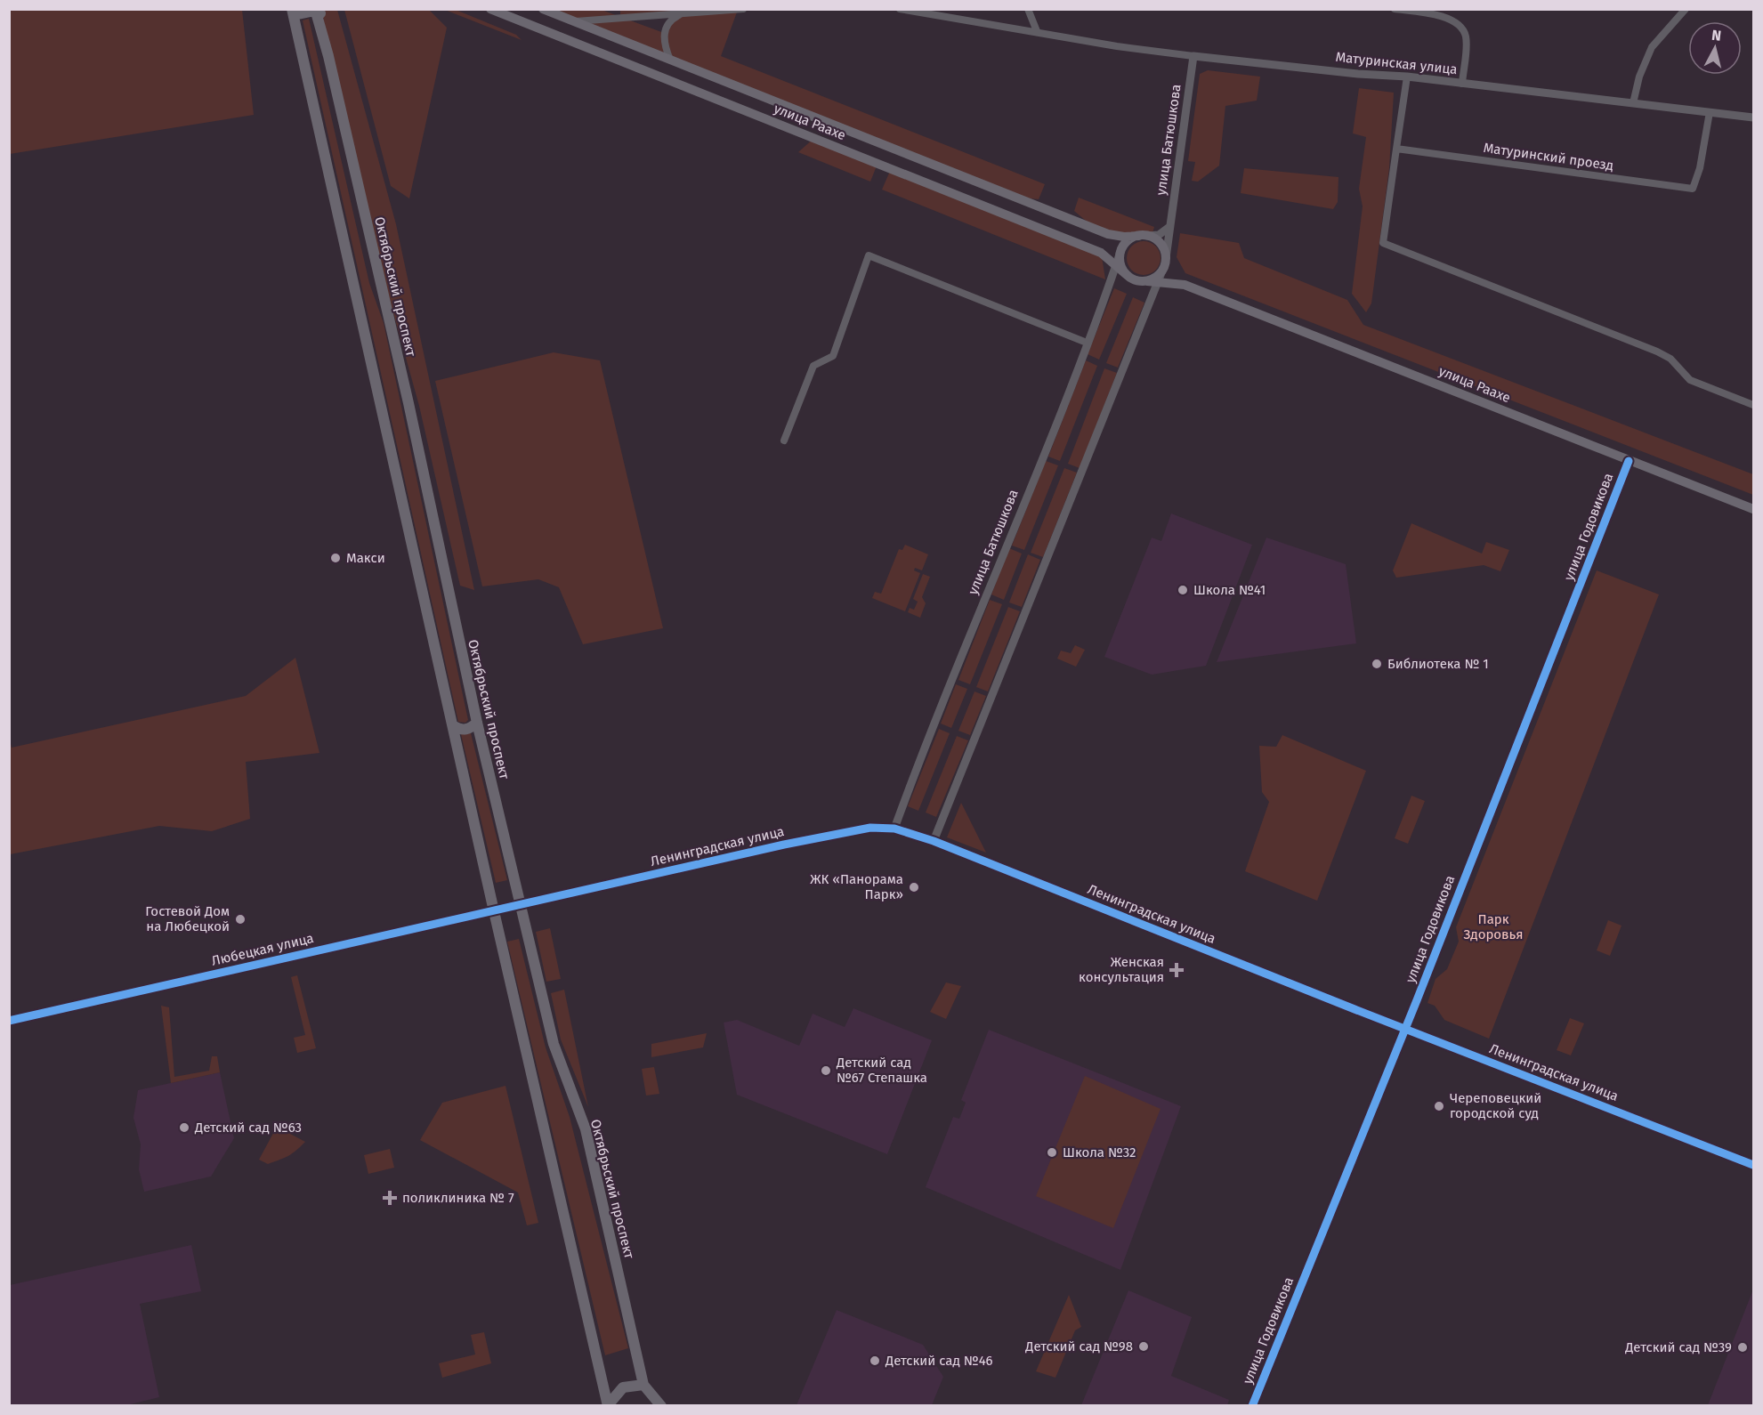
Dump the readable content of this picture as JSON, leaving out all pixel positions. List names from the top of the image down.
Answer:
{
  "streets": {
    "main road": ["улица Раахе", "Октябрьский проспект"],
    "street": [
      "Матуринская улица",
      "улица Батюшкова",
      "Матуринский проезд",
      "улица Годовикова",
      "Ленинградская улица",
      "Любецкая улица"
    ]
  },
  "crossings": [
    ["Матуринская улица", "улица Батюшкова"],
    ["Матуринская улица", "Матуринский проезд"],
    ["улица Раахе", "улица Батюшкова"],
    ["улица Раахе", "улица Годовикова"],
    ["улица Батюшкова", "Ленинградская улица"],
    ["Октябрьский проспект", "Ленинградская улица"],
    ["Октябрьский проспект", "Любецкая улица"],
    ["улица Годовикова", "Ленинградская улица"],
    ["Ленинградская улица", "Любецкая улица"]
  ],
  "parks": ["Парк Здоровья"],
  "places": {
    "other": [
      "Макси",
      "Школа №41",
      "Библиотека № 1",
      "ЖК «Панорама Парк»",
      "Гостевой Дом на Любецкой",
      "Детский сад №67 Степашка",
      "Череповецкий городской суд",
      "Детский сад №63",
      "Школа №32",
      "Детский сад №98",
      "Детский сад №39",
      "Детский сад №46"
    ],
    "health": ["Женская консультация", "поликлиника № 7"]
  },
  "north": "top"
}
